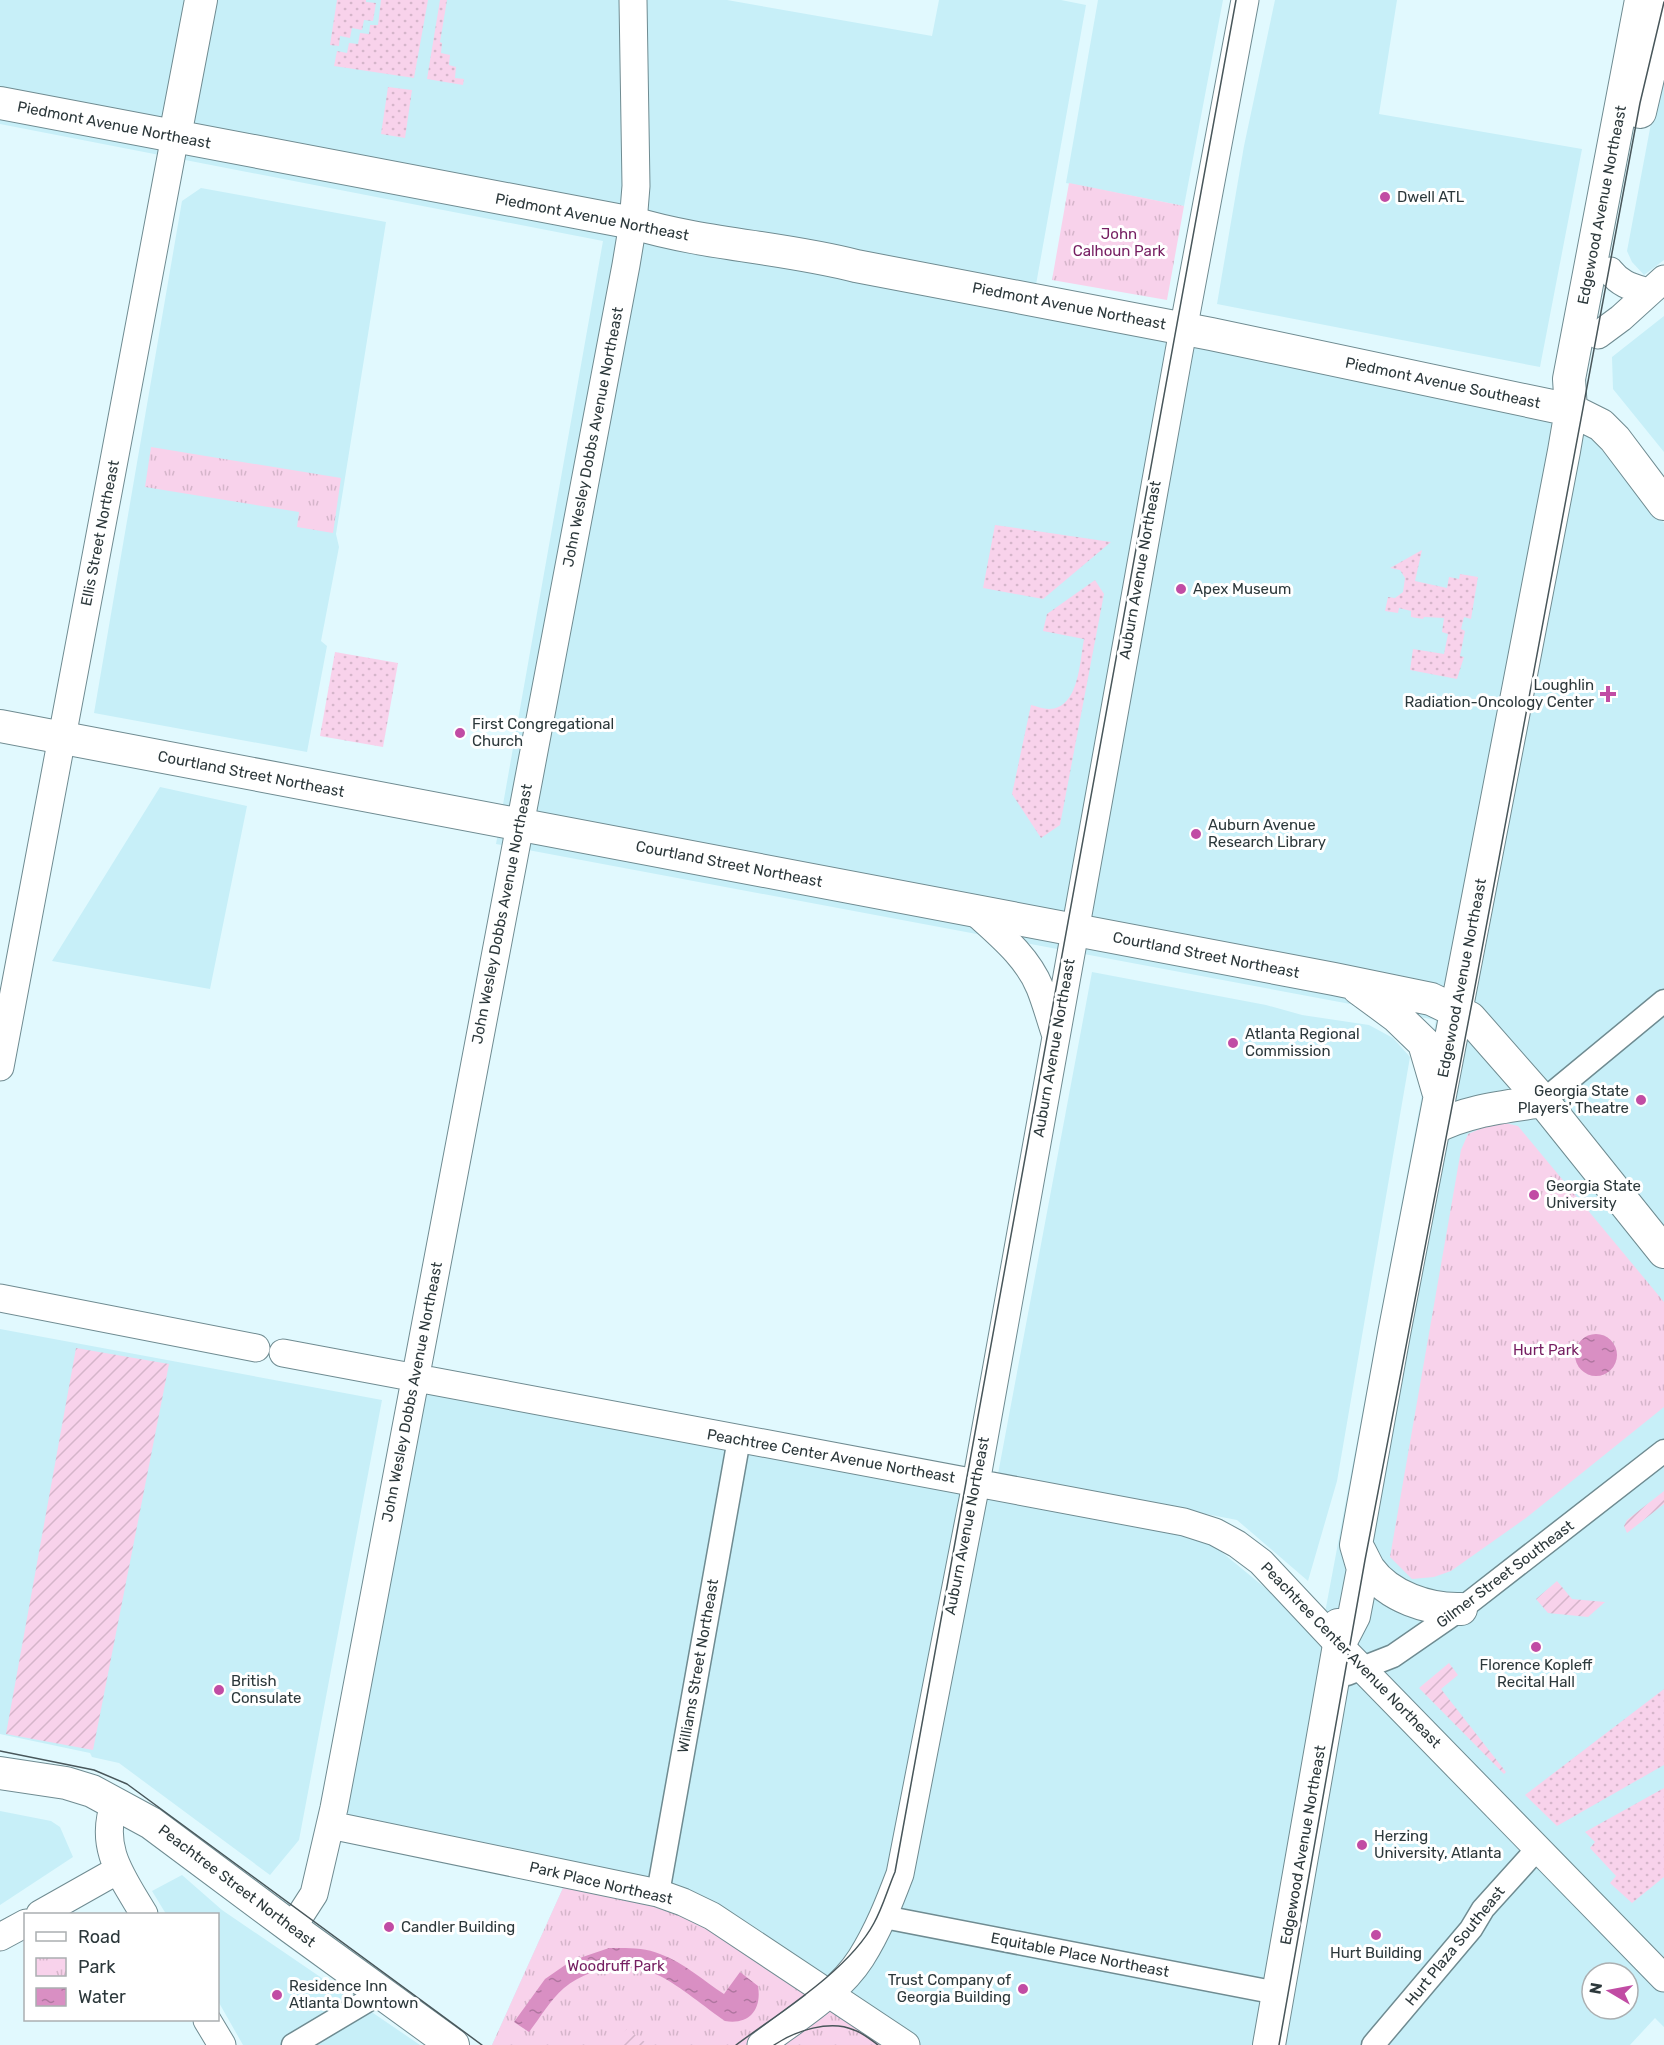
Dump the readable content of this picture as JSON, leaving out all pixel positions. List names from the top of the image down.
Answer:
{
  "streets": {
    "main road": [
      "Piedmont Avenue Northeast",
      "Edgewood Avenue Northeast",
      "Piedmont Avenue Southeast",
      "Ellis Street Northeast",
      "Courtland Street Northeast",
      "Peachtree Street Northeast"
    ],
    "street": [
      "John Wesley Dobbs Avenue Northeast",
      "Auburn Avenue Northeast",
      "Peachtree Center Avenue Northeast",
      "Gilmer Street Southeast",
      "Williams Street Northeast",
      "Park Place Northeast",
      "Hurt Plaza Southeast",
      "Equitable Place Northeast"
    ]
  },
  "crossings": [
    ["Piedmont Avenue Northeast", "Piedmont Avenue Southeast"],
    ["Piedmont Avenue Northeast", "John Wesley Dobbs Avenue Northeast"],
    ["Piedmont Avenue Northeast", "Ellis Street Northeast"],
    ["Piedmont Avenue Northeast", "Auburn Avenue Northeast"],
    ["Edgewood Avenue Northeast", "Piedmont Avenue Southeast"],
    ["Edgewood Avenue Northeast", "Courtland Street Northeast"],
    ["Edgewood Avenue Northeast", "Peachtree Center Avenue Northeast"],
    ["Edgewood Avenue Northeast", "Gilmer Street Southeast"],
    ["Edgewood Avenue Northeast", "Equitable Place Northeast"],
    ["Piedmont Avenue Southeast", "Auburn Avenue Northeast"],
    ["John Wesley Dobbs Avenue Northeast", "Courtland Street Northeast"],
    ["John Wesley Dobbs Avenue Northeast", "Peachtree Center Avenue Northeast"],
    ["John Wesley Dobbs Avenue Northeast", "Park Place Northeast"],
    ["John Wesley Dobbs Avenue Northeast", "Peachtree Street Northeast"],
    ["Ellis Street Northeast", "Courtland Street Northeast"],
    ["Auburn Avenue Northeast", "Courtland Street Northeast"],
    ["Auburn Avenue Northeast", "Peachtree Center Avenue Northeast"],
    ["Auburn Avenue Northeast", "Park Place Northeast"],
    ["Auburn Avenue Northeast", "Equitable Place Northeast"],
    ["Peachtree Center Avenue Northeast", "Gilmer Street Southeast"],
    ["Peachtree Center Avenue Northeast", "Williams Street Northeast"],
    ["Peachtree Center Avenue Northeast", "Hurt Plaza Southeast"],
    ["Williams Street Northeast", "Park Place Northeast"]
  ],
  "parks": ["John Calhoun Park", "Hurt Park", "Woodruff Park"],
  "places": {
    "other": [
      "Dwell ATL",
      "Apex Museum",
      "First Congregational Church",
      "Auburn Avenue Research Library",
      "Atlanta Regional Commission",
      "Georgia State Players' Theatre",
      "Georgia State University",
      "Florence Kopleff Recital Hall",
      "British Consulate",
      "Herzing University, Atlanta",
      "Candler Building",
      "Hurt Building",
      "Trust Company of Georgia Building",
      "Residence Inn Atlanta Downtown"
    ],
    "health": ["Loughlin Radiation-Oncology Center"]
  },
  "legend": ["Road", "Park", "Water"],
  "north": "left"
}
